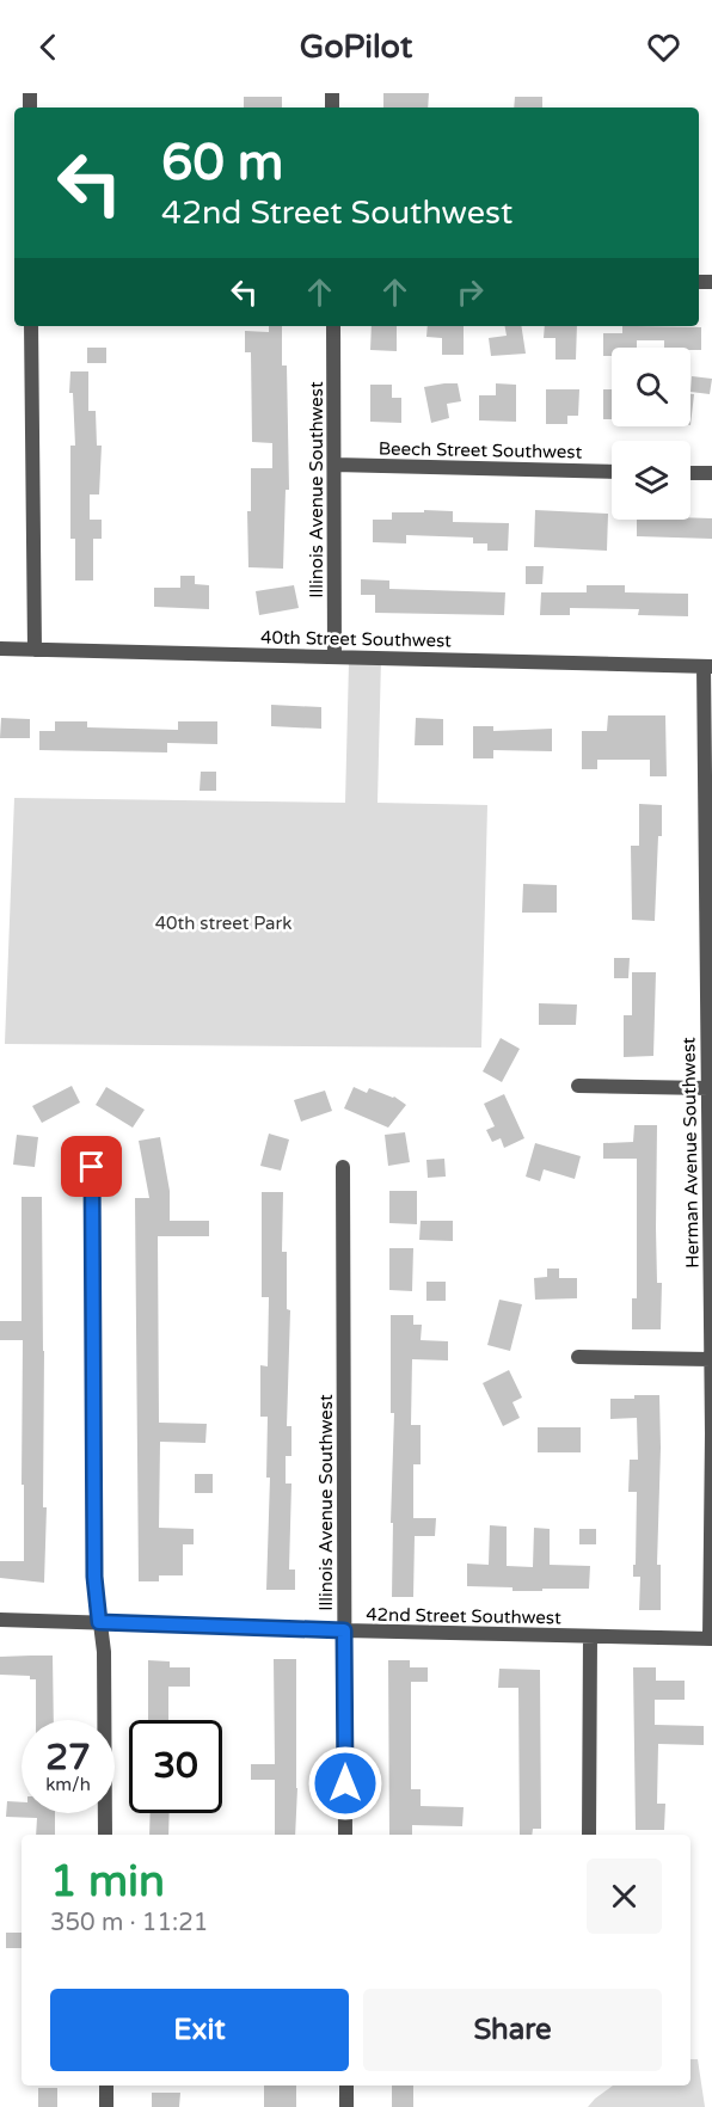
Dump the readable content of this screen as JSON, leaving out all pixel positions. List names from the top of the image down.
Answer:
{
  "streets": {
    "street": [
      "Beech Street Southwest",
      "Illinois Avenue Southwest",
      "40th Street Southwest",
      "Herman Avenue Southwest",
      "42nd Street Southwest"
    ]
  },
  "crossings": [
    ["Beech Street Southwest", "Illinois Avenue Southwest"],
    ["Illinois Avenue Southwest", "40th Street Southwest"],
    ["Illinois Avenue Southwest", "42nd Street Southwest"],
    ["40th Street Southwest", "Herman Avenue Southwest"],
    ["Herman Avenue Southwest", "42nd Street Southwest"]
  ],
  "parks": ["40th street Park"],
  "page": {
    "header": "GoPilot",
    "turn": ["60 m", "42nd Street Southwest"],
    "speed": "27 km/h",
    "limit": "30",
    "heading": ["1 min", "350 m · 11:21"],
    "buttons": ["Exit", "Share"]
  }
}
